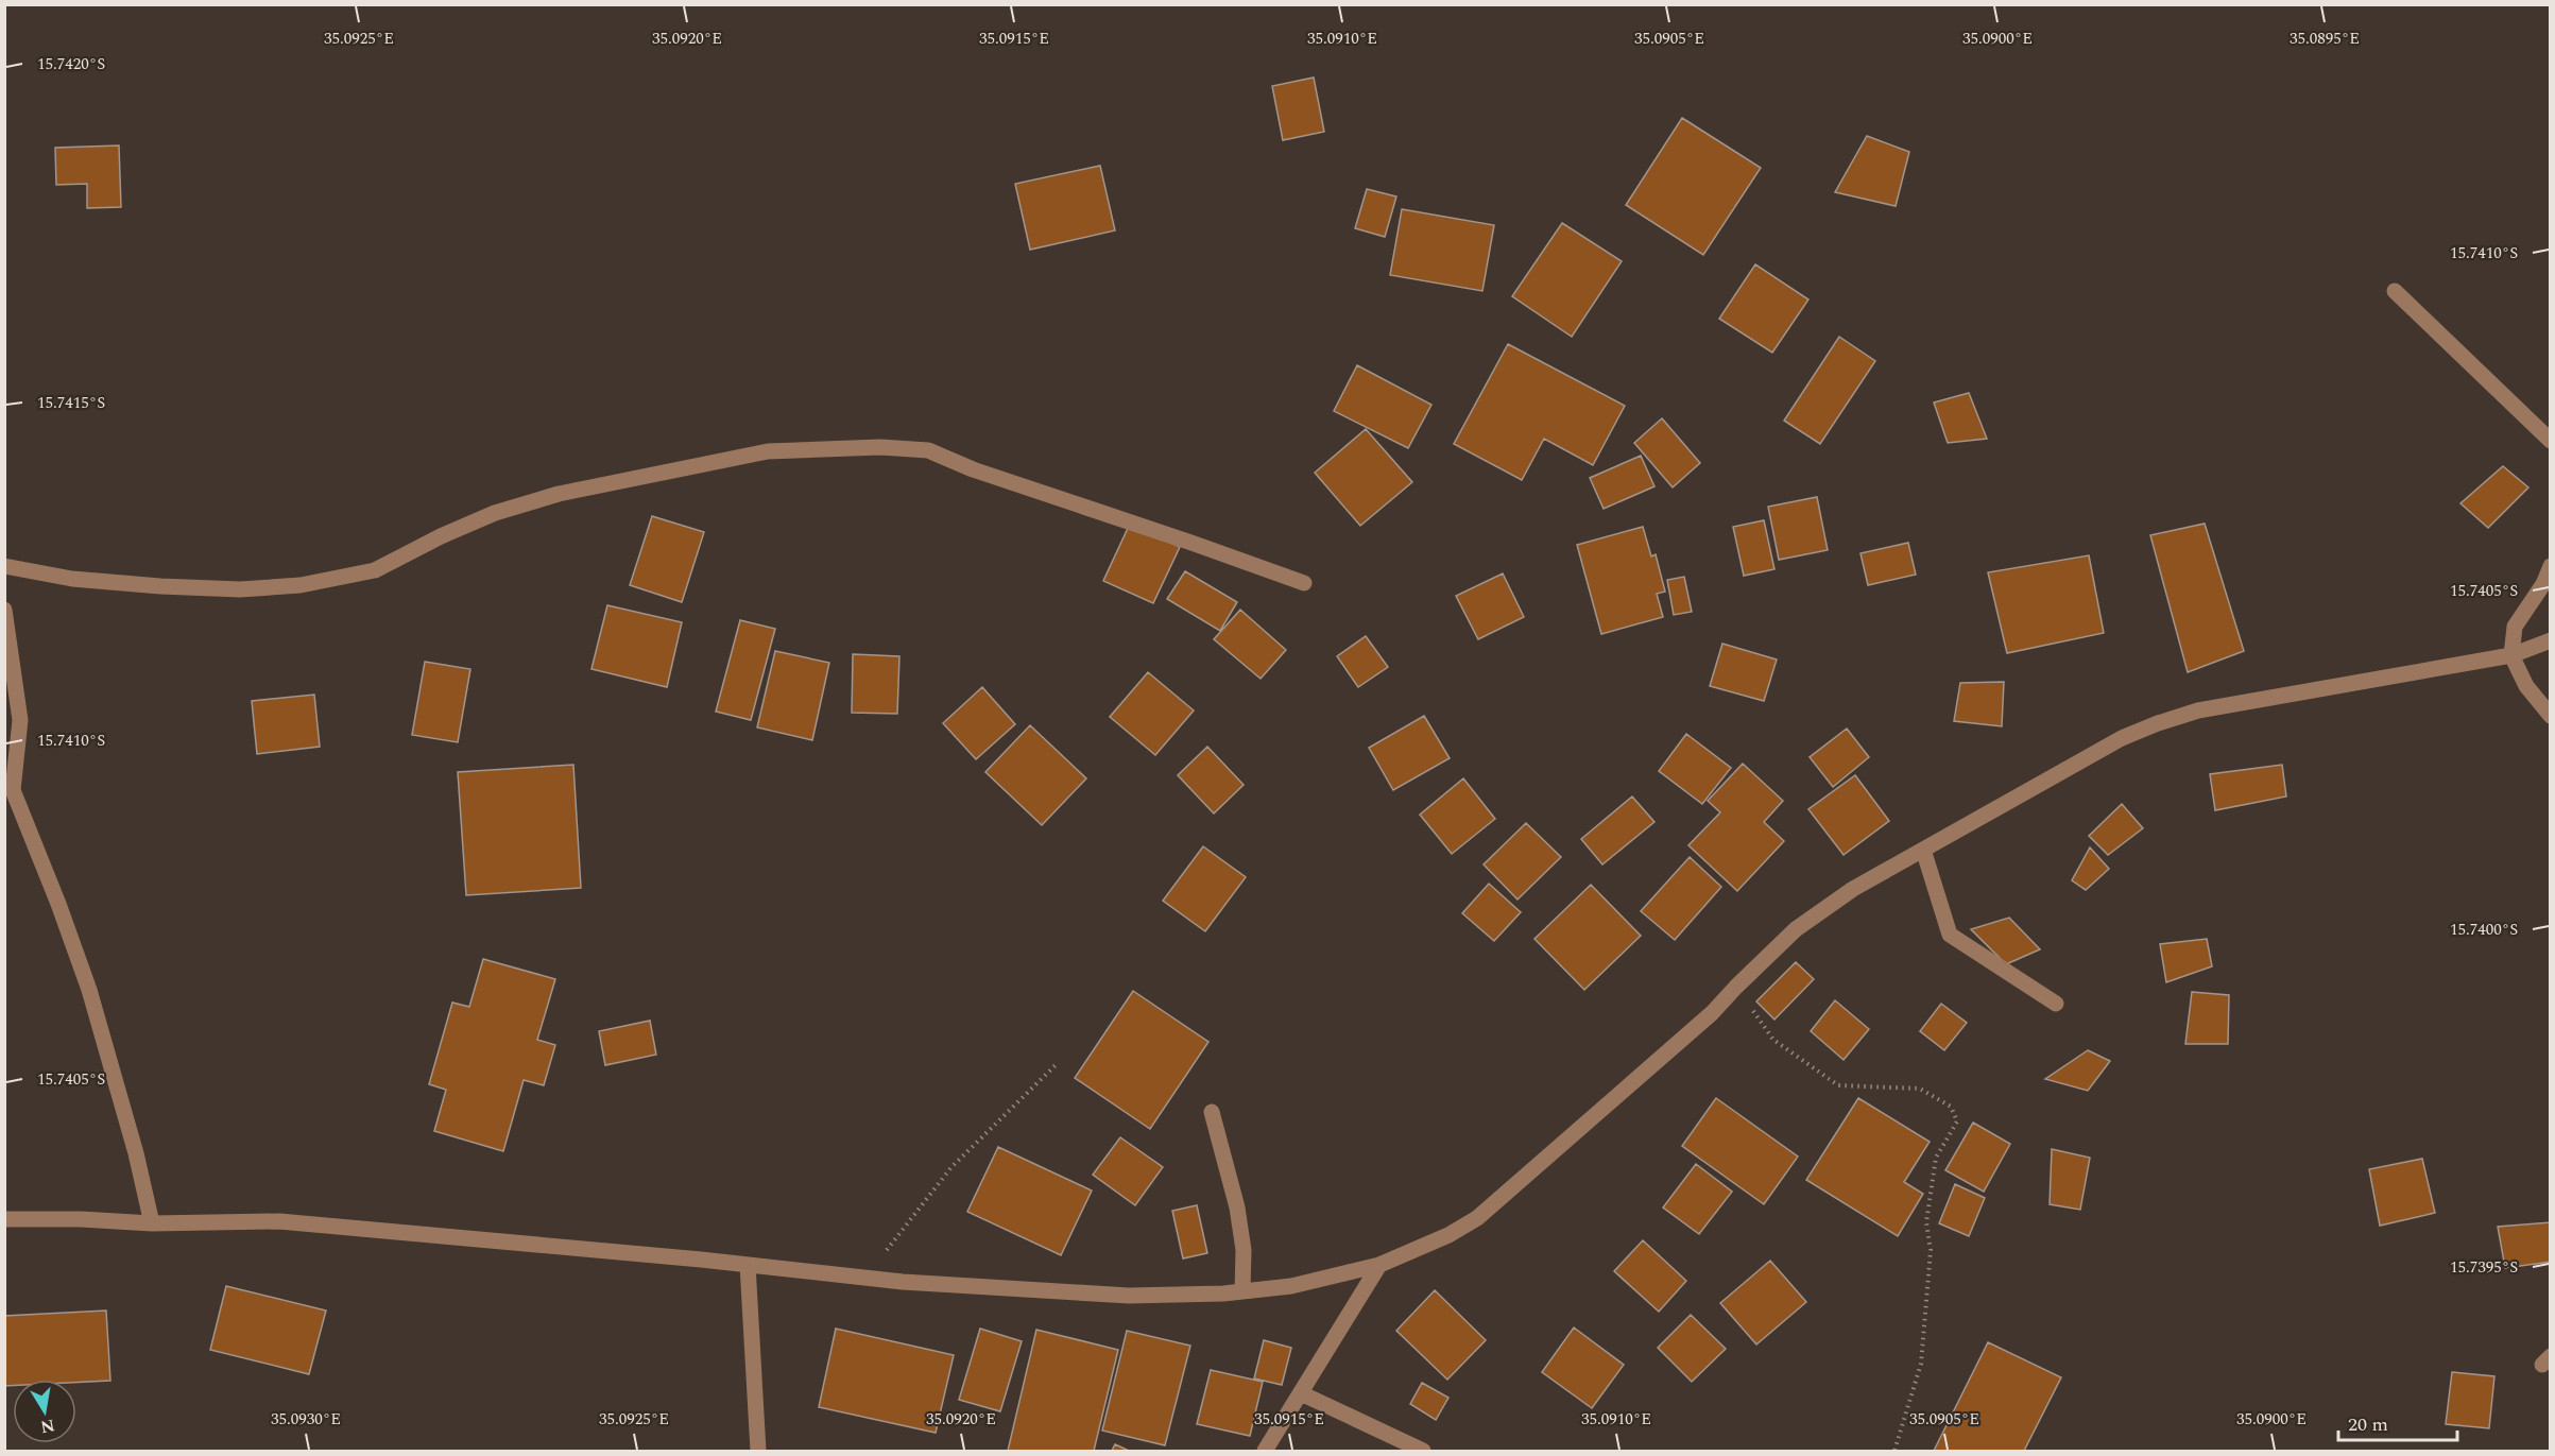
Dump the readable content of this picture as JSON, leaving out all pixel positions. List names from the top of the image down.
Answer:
{
  "scale_bar": "20 m",
  "north": "bottom",
  "coordinates": [
    "35.0925°E",
    "35.0920°E",
    "35.0915°E",
    "35.0910°E",
    "35.0905°E",
    "35.0900°E",
    "35.0895°E",
    "15.7420°S",
    "15.7410°S",
    "15.7415°S",
    "15.7405°S",
    "15.7400°S",
    "15.7395°S",
    "35.0930°E"
  ]
}
